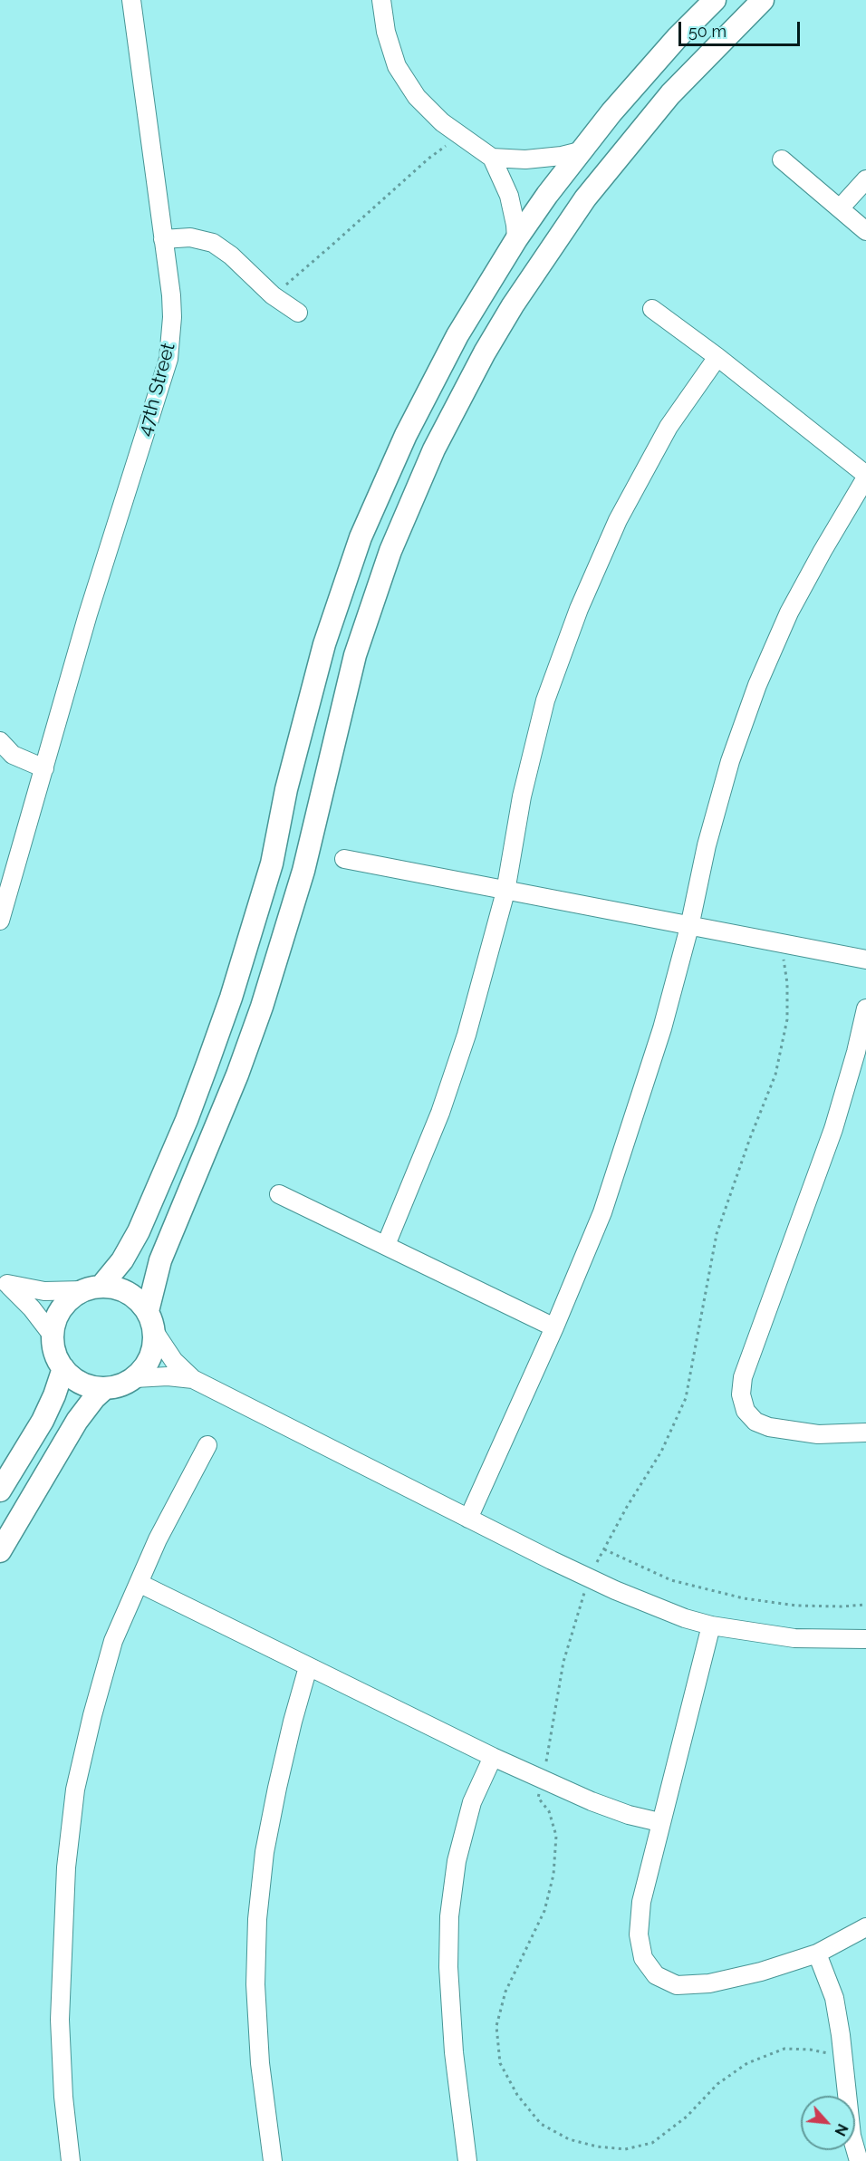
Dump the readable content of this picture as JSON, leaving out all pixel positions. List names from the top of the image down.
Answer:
{
  "streets": {
    "street": ["47th Street"]
  },
  "scale_bar": "50 m",
  "north": "bottom right"
}
